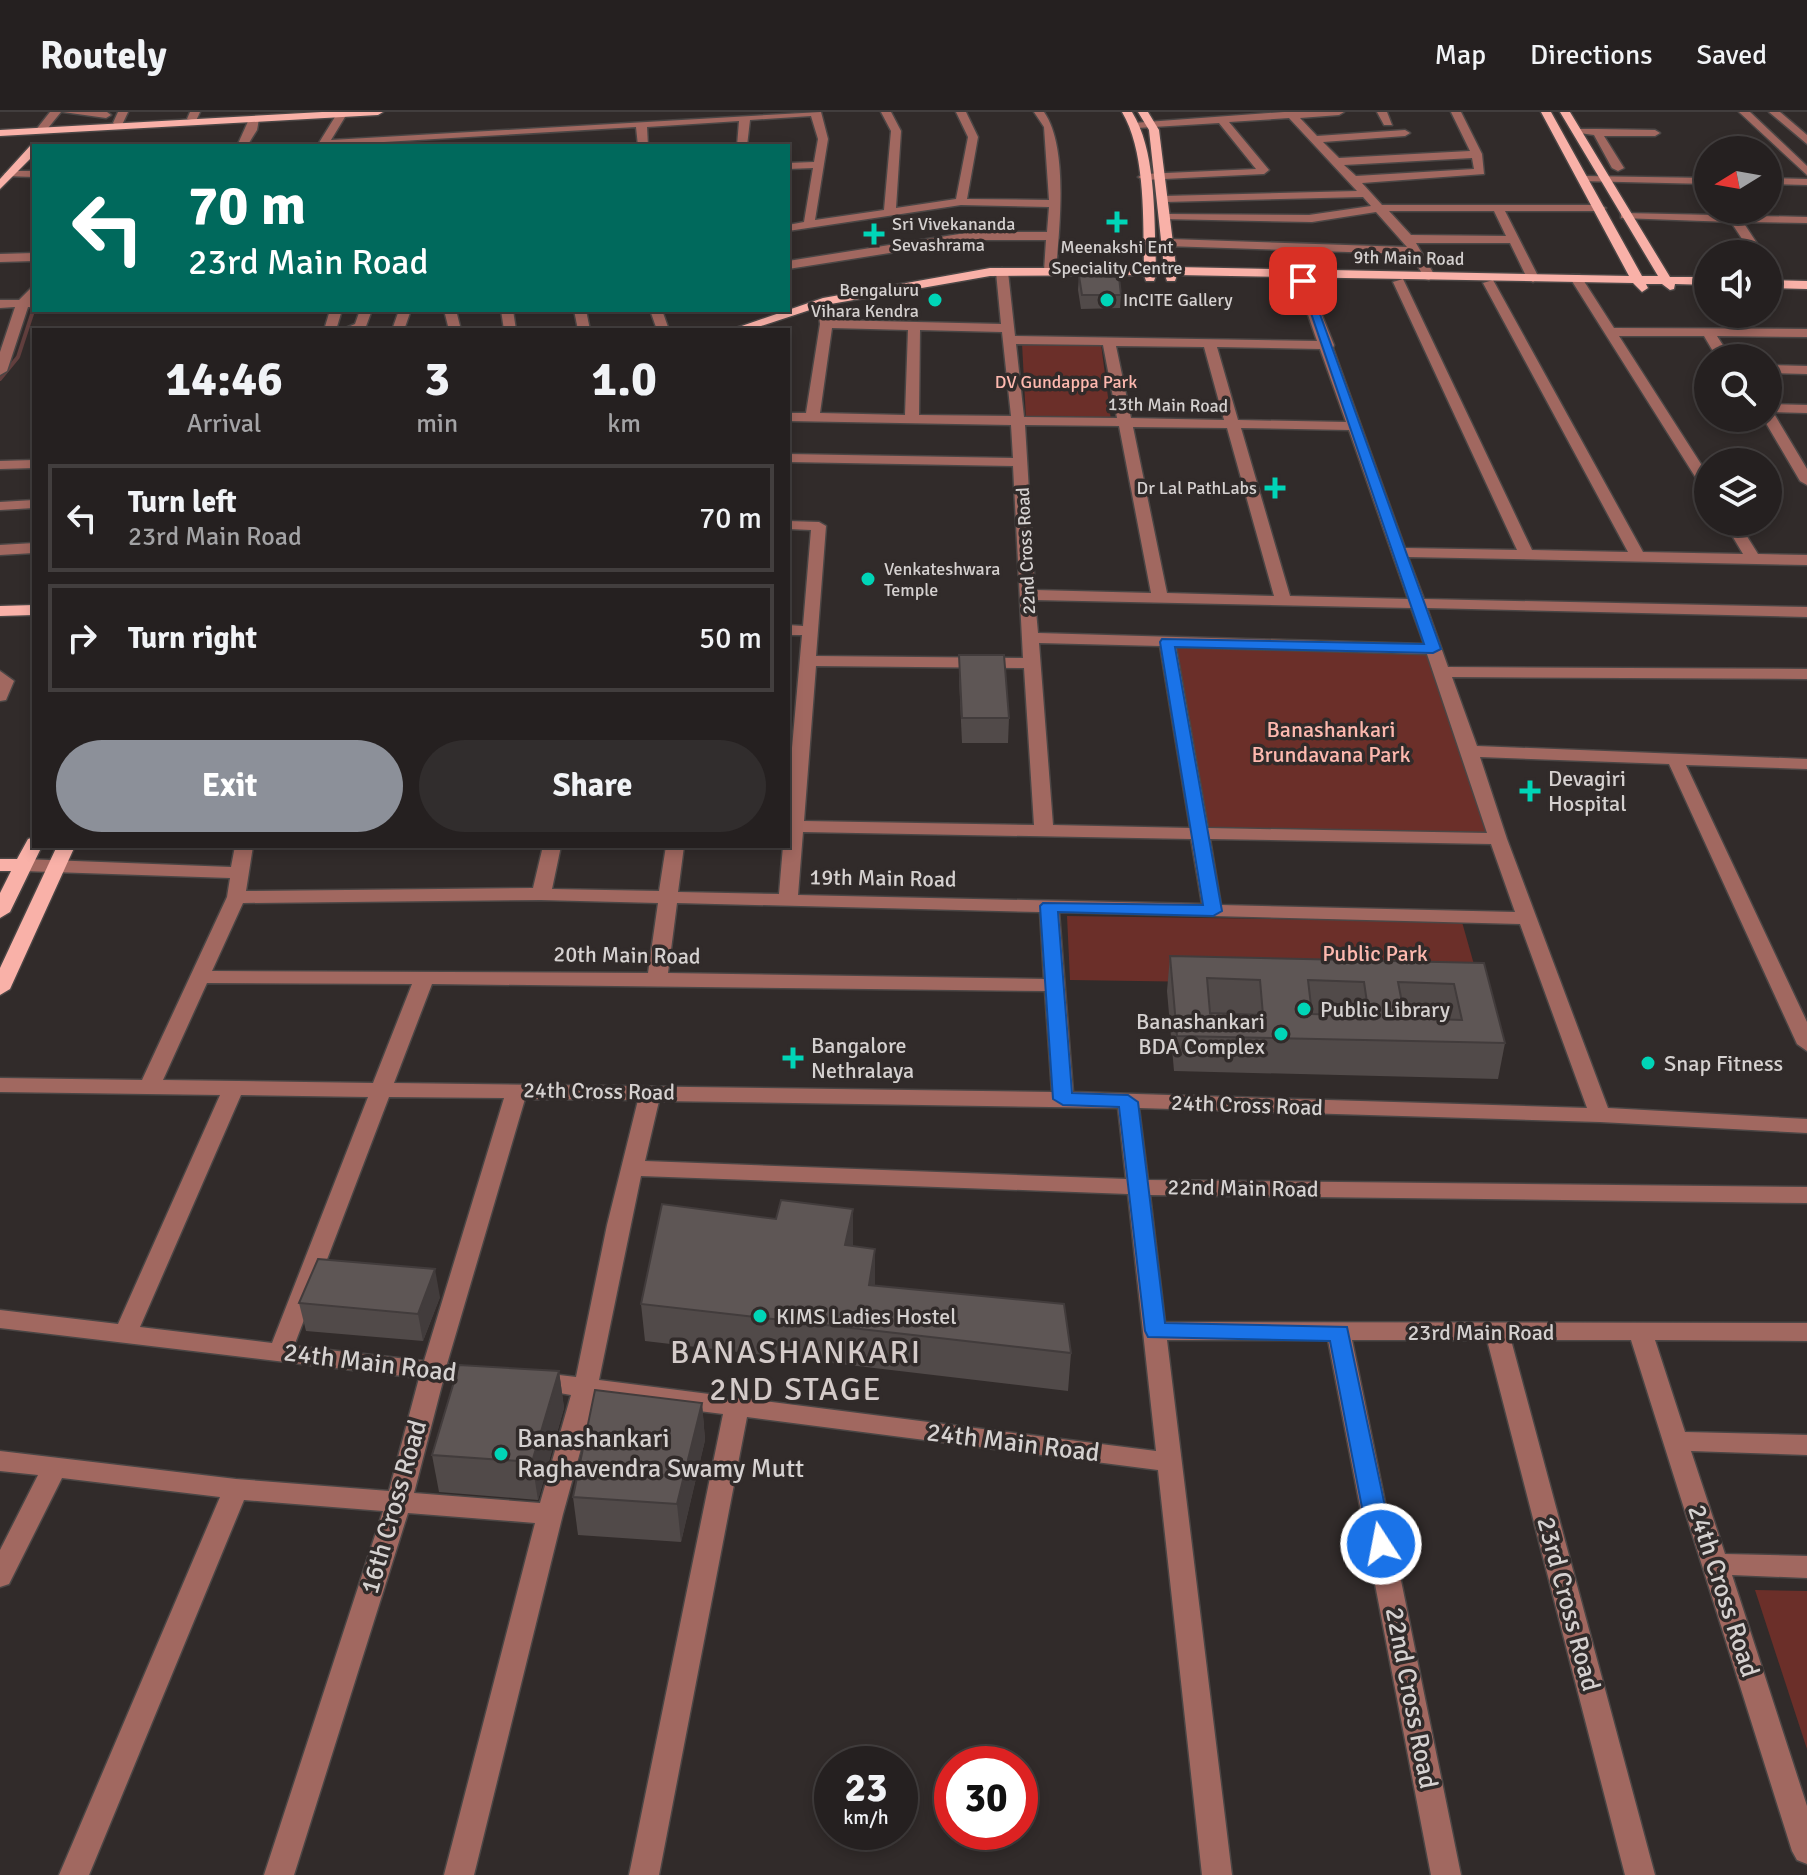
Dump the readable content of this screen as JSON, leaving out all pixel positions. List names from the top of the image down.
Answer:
{
  "streets": {
    "main road": ["9th Main Road"],
    "street": [
      "13th Main Road",
      "22nd Cross Road",
      "19th Main Road",
      "20th Main Road",
      "24th Cross Road",
      "22nd Main Road",
      "23rd Main Road",
      "24th Main Road",
      "16th Cross Road",
      "23rd Cross Road"
    ]
  },
  "crossings": [
    ["9th Main Road", "22nd Cross Road"],
    ["13th Main Road", "22nd Cross Road"],
    ["22nd Cross Road", "23rd Main Road"],
    ["24th Cross Road", "23rd Main Road"],
    ["24th Cross Road", "16th Cross Road"],
    ["23rd Main Road", "23rd Cross Road"],
    ["24th Main Road", "16th Cross Road"]
  ],
  "districts": ["BANASHANKARI 2ND STAGE"],
  "parks": ["DV Gundappa Park", "Banashankari Brundavana Park", "Public Park"],
  "places": {
    "health": [
      "Meenakshi Ent Speciality Centre",
      "Sri Vivekananda Sevashrama",
      "Dr Lal PathLabs",
      "Devagiri Hospital",
      "Bangalore Nethralaya"
    ],
    "other": [
      "Bengaluru Vihara Kendra",
      "InCITE Gallery",
      "Venkateshwara Temple",
      "Public Library",
      "Banashankari BDA Complex",
      "Snap Fitness",
      "KIMS Ladies Hostel",
      "Banashankari Raghavendra Swamy Mutt"
    ]
  },
  "north": "left",
  "page": {
    "header": "Routely",
    "nav": ["Map", "Directions", "Saved"],
    "turn": ["70 m", "23rd Main Road"],
    "eta": [
      "14:46",
      "Arrival",
      "3",
      "min",
      "1.0",
      "km"
    ],
    "list": [
      {
        "name": "Turn left",
        "note": "23rd Main Road",
        "value": "70 m"
      },
      {
        "name": "Turn right",
        "value": "50 m"
      }
    ],
    "buttons": ["Exit", "Share"],
    "speed": "23 km/h",
    "limit": "30"
  }
}
